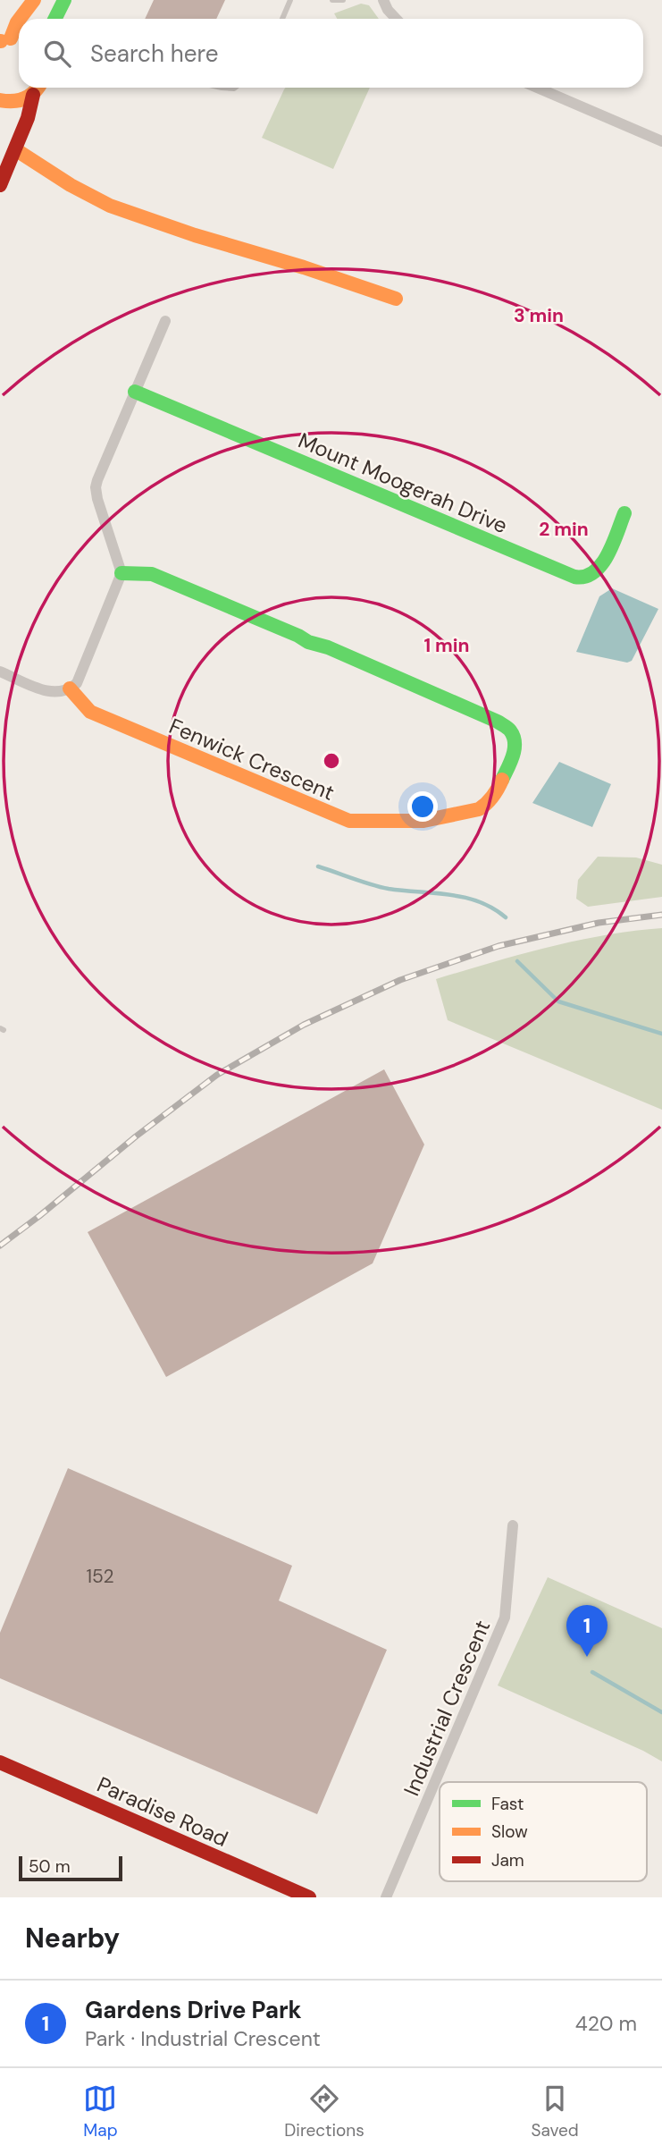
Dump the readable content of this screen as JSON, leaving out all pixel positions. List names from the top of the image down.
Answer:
{
  "streets": {
    "street": [
      "Mount Moogerah Drive",
      "Fenwick Crescent",
      "Industrial Crescent",
      "Paradise Road"
    ]
  },
  "house_numbers": ["152"],
  "legend": ["Fast", "Slow", "Jam"],
  "scale_bar": "50 m",
  "page": {
    "search": "Search here",
    "pins": "1",
    "scale": "50 m",
    "heading": "Nearby",
    "list": [
      {
        "mark": "1",
        "name": "Gardens Drive Park",
        "note": "Park · Industrial Crescent",
        "value": "420 m"
      }
    ],
    "nav": ["Map", "Directions", "Saved"]
  },
  "rings": ["3 min", "2 min", "1 min"]
}
